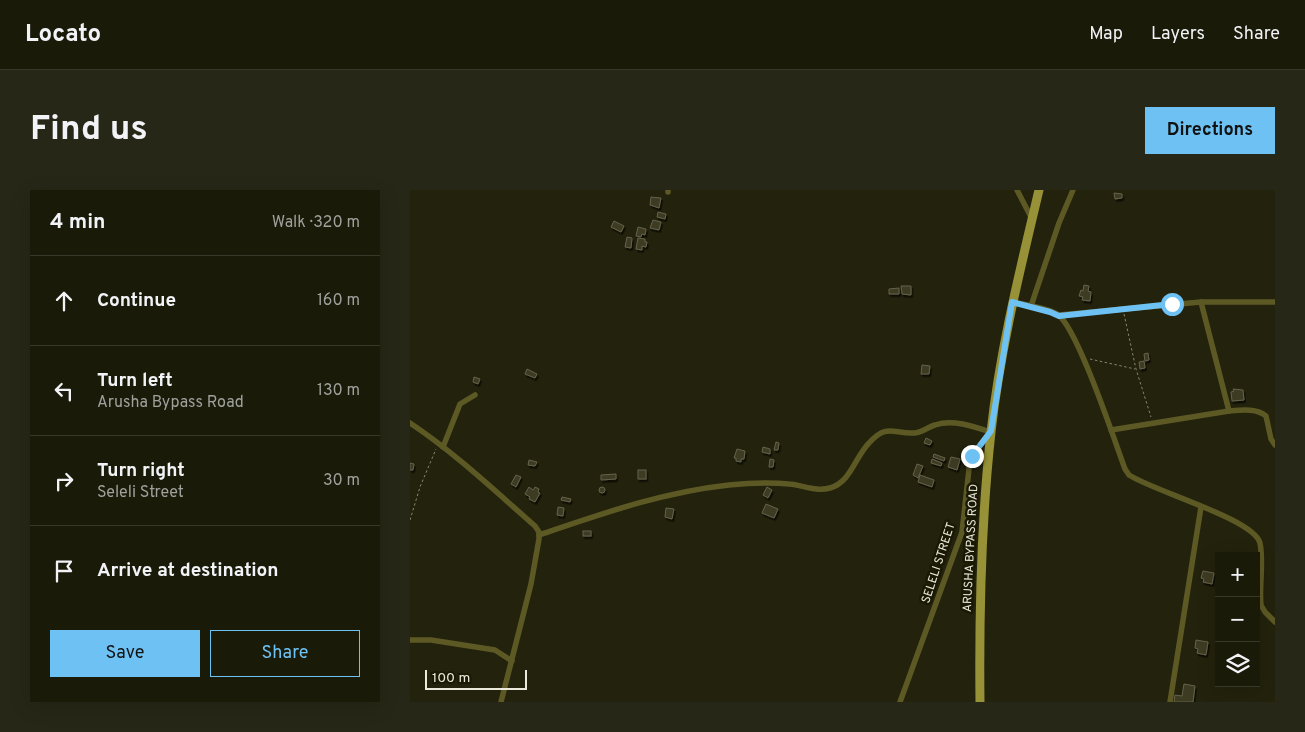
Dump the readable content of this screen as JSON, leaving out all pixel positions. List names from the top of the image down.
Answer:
{
  "streets": {
    "main road": ["ARUSHA BYPASS ROAD"],
    "street": ["SELELI STREET"]
  },
  "crossings": [
    ["ARUSHA BYPASS ROAD", "SELELI STREET"]
  ],
  "scale_bar": "100 m",
  "page": {
    "header": "Locato",
    "nav": ["Map", "Layers", "Share"],
    "buttons": [
      "Directions",
      ["Save", "Share"]
    ],
    "title": "Find us",
    "heading": ["4 min", "Walk · 320 m"],
    "list": [
      ["Continue", "160 m"],
      ["Turn left", "Arusha Bypass Road", "130 m"],
      ["Turn right", "Seleli Street", "30 m"],
      "Arrive at destination"
    ],
    "map_buttons": ["+", "−"],
    "scale": "100 m"
  }
}
